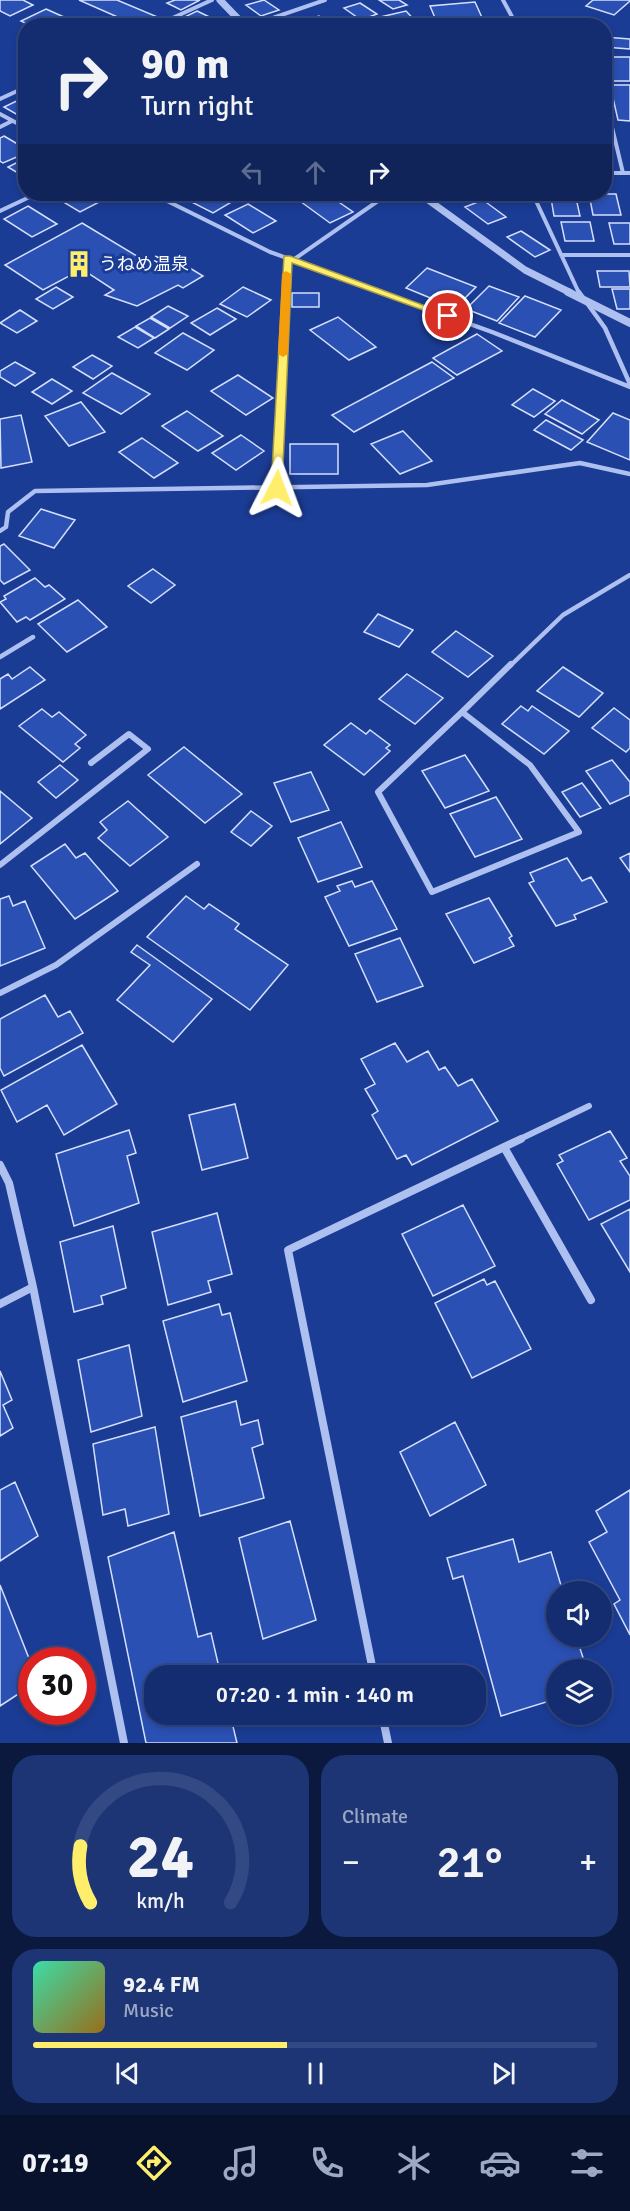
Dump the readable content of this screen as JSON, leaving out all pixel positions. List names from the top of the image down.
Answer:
{
  "places": {
    "building": ["うねめ温泉"]
  },
  "page": {
    "turn": ["90 m", "Turn right"],
    "limit": "30",
    "trip": "07:20 · 1 min · 140 m",
    "tile": "Climate",
    "heat": ["−", "21°", "+"],
    "song": ["92.4 FM", "Music"],
    "tabs": "07:19",
    "gauge": ["24", "km/h"]
  }
}
